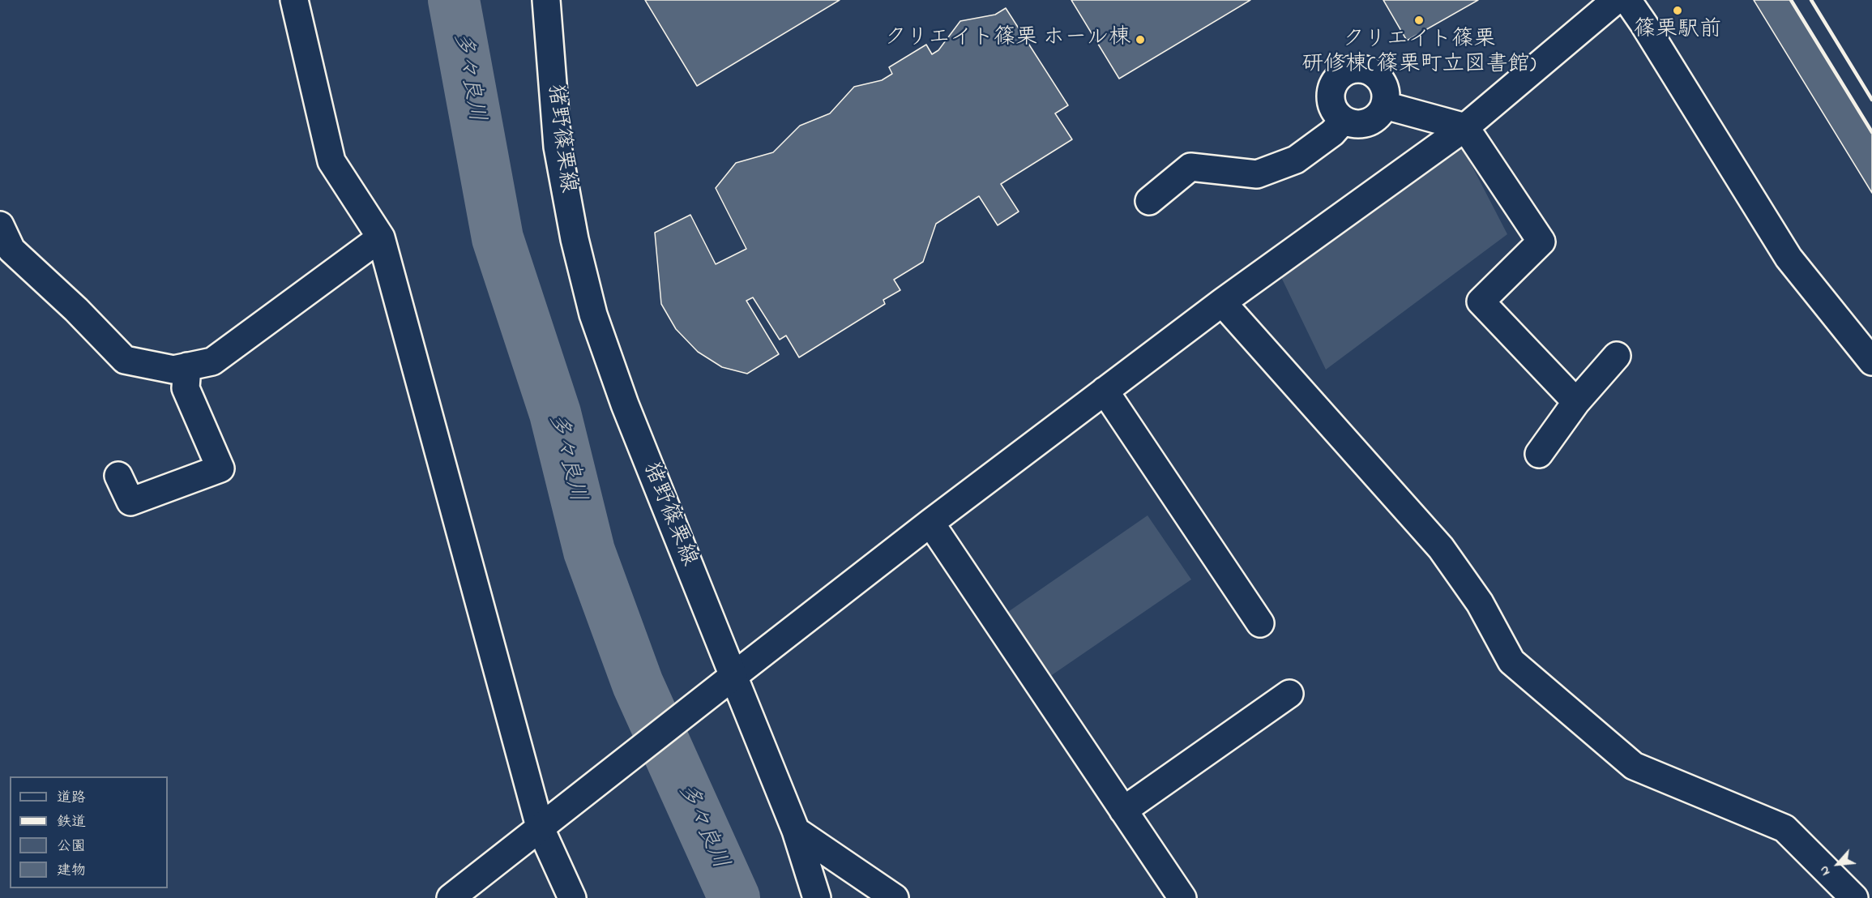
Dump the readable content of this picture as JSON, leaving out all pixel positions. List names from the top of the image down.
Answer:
{
  "streets": {
    "street": ["猪野篠栗線"]
  },
  "water": ["多々良川"],
  "places": ["篠栗駅前", "クリエイト篠栗 研修棟(篠栗町立図書館)", "クリエイト篠栗 ホール棟"],
  "legend": [
    "道路",
    "鉄道",
    "公園",
    "建物"
  ],
  "north": "bottom left"
}
